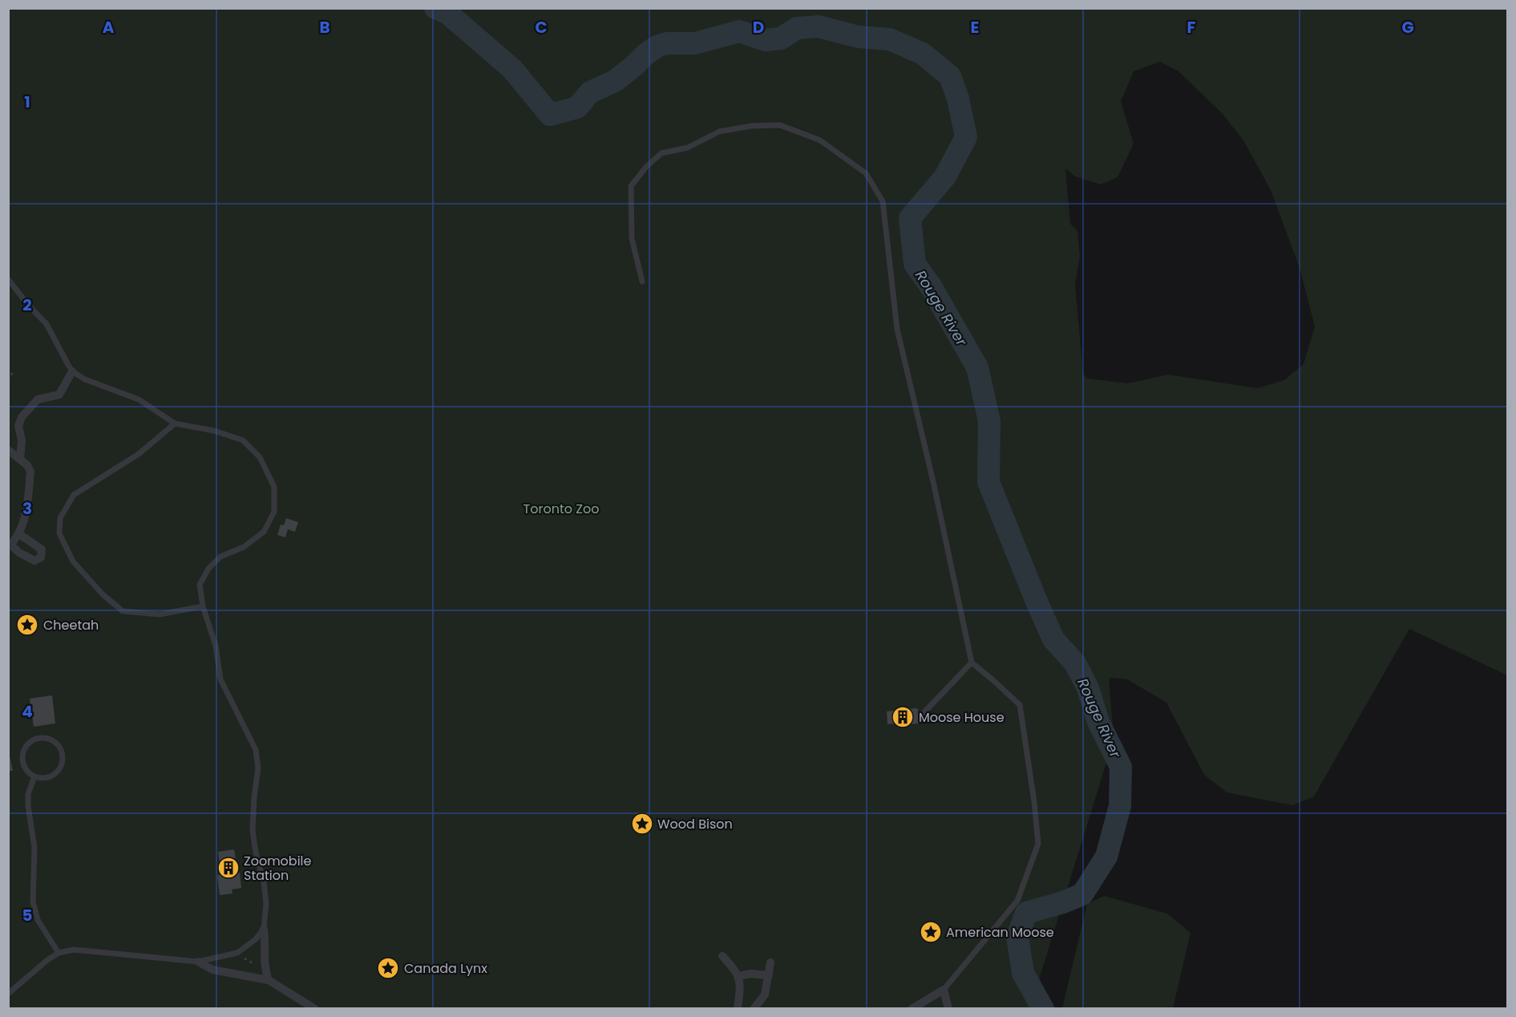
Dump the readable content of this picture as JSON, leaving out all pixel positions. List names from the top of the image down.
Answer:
{
  "water": ["Rouge River"],
  "parks": ["Toronto Zoo"],
  "places": {
    "place": [
      "Cheetah",
      "Wood Bison",
      "American Moose",
      "Canada Lynx"
    ],
    "building": ["Moose House", "Zoomobile Station"]
  },
  "grid": {
    "columns": [
      "A",
      "B",
      "C",
      "D",
      "E",
      "F",
      "G"
    ],
    "rows": [
      "1",
      "2",
      "3",
      "4",
      "5"
    ]
  }
}
